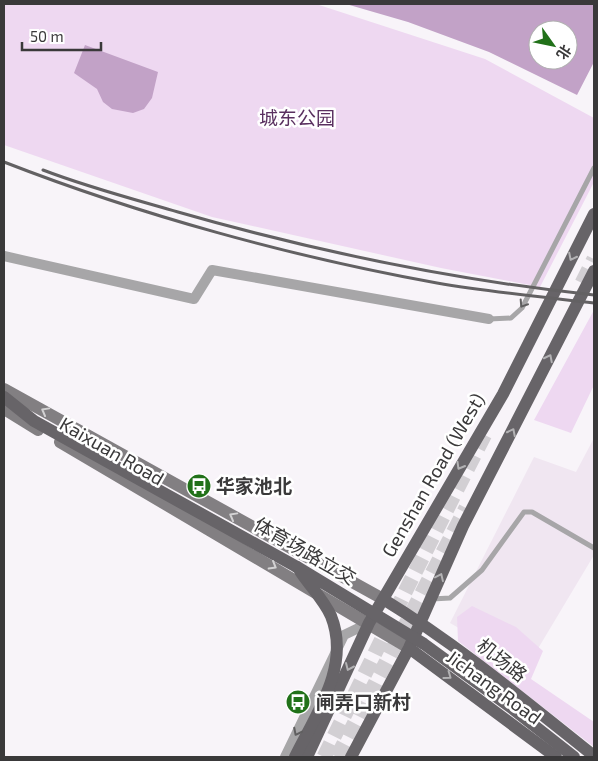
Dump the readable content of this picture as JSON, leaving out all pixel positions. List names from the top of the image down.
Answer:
{
  "streets": {
    "main road": [
      "Kaixuan Road",
      "Genshan Road (West)",
      "体育场路立交",
      "机场路",
      "Jichang Road"
    ]
  },
  "crossings": [
    ["Kaixuan Road", "Genshan Road (West)"],
    ["Kaixuan Road", "Jichang Road"],
    ["Genshan Road (West)", "机场路"]
  ],
  "one_way": ["Jichang Road"],
  "parks": ["城东公园"],
  "places": {
    "bus stop": ["华家池北", "闸弄口新村"]
  },
  "scale_bar": "50 m",
  "north": "bottom right"
}
